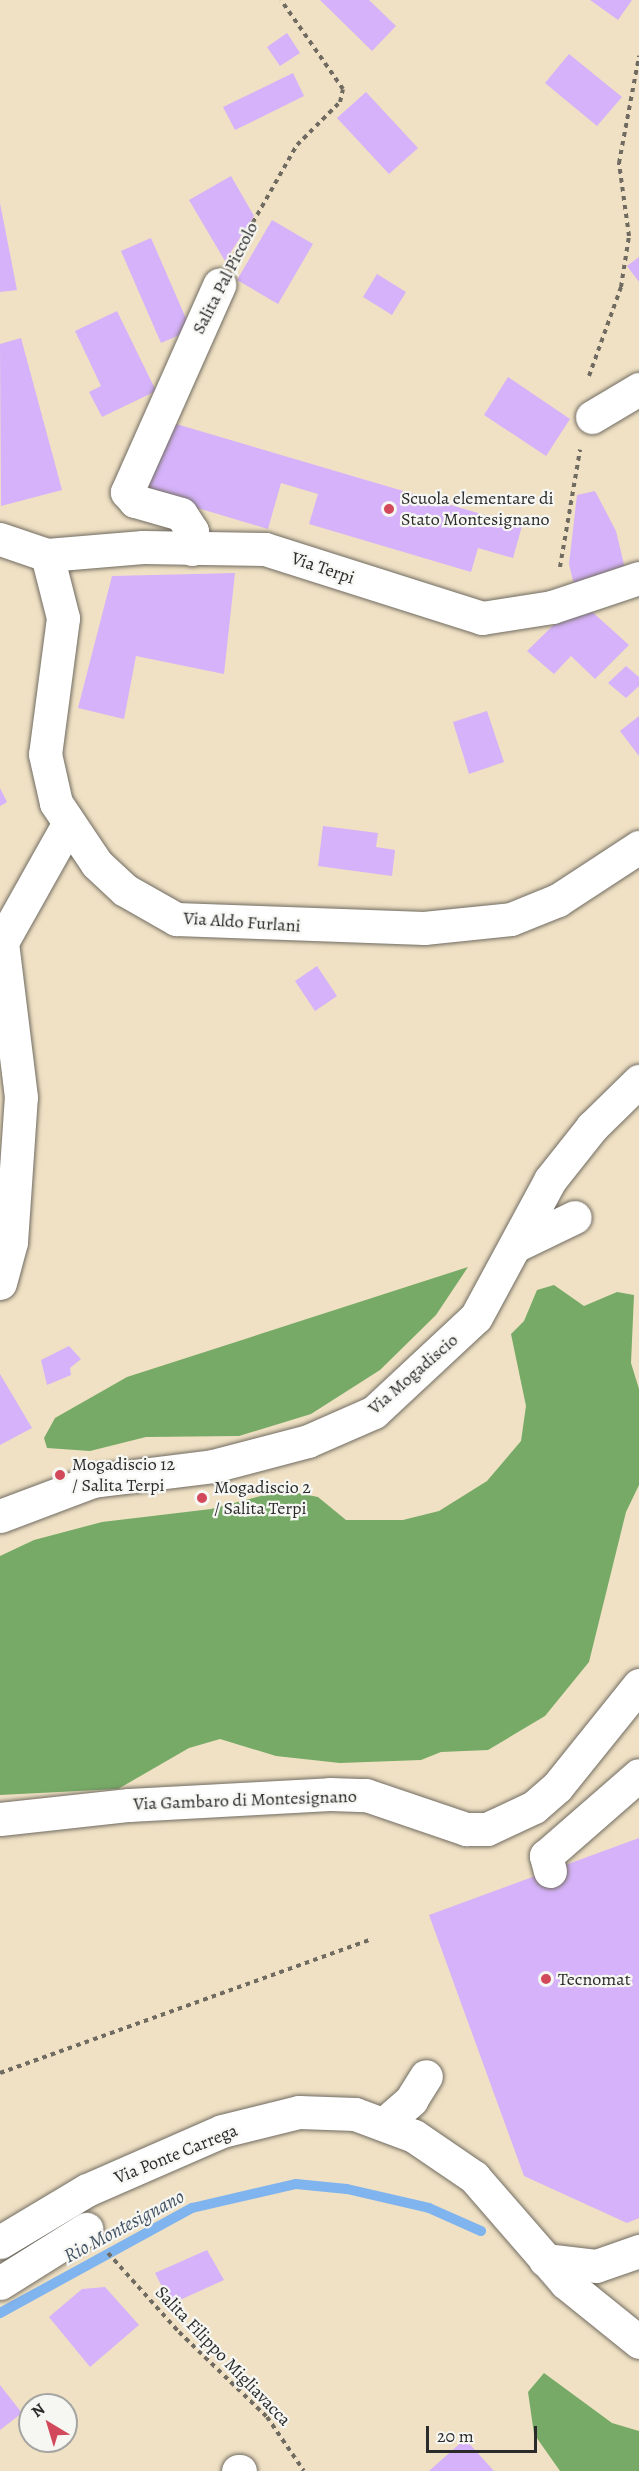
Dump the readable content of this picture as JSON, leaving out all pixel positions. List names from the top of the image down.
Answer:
{
  "streets": {
    "street": [
      "Salita Pal Piccolo",
      "Via Terpi",
      "Via Aldo Furlani",
      "Via Mogadiscio",
      "Via Gambaro di Montesignano",
      "Via Ponte Carrega"
    ],
    "path": ["Salita Filippo Migliavacca"]
  },
  "crossings": [
    ["Salita Pal Piccolo", "Via Terpi"],
    ["Via Terpi", "Via Aldo Furlani"]
  ],
  "water": ["Rio Montesignano"],
  "places": [
    "Scuola elementare di Stato Montesignano",
    "Mogadiscio 12 / Salita Terpi",
    "Mogadiscio 2 / Salita Terpi",
    "Tecnomat"
  ],
  "scale_bar": "20 m",
  "north": "top left"
}
